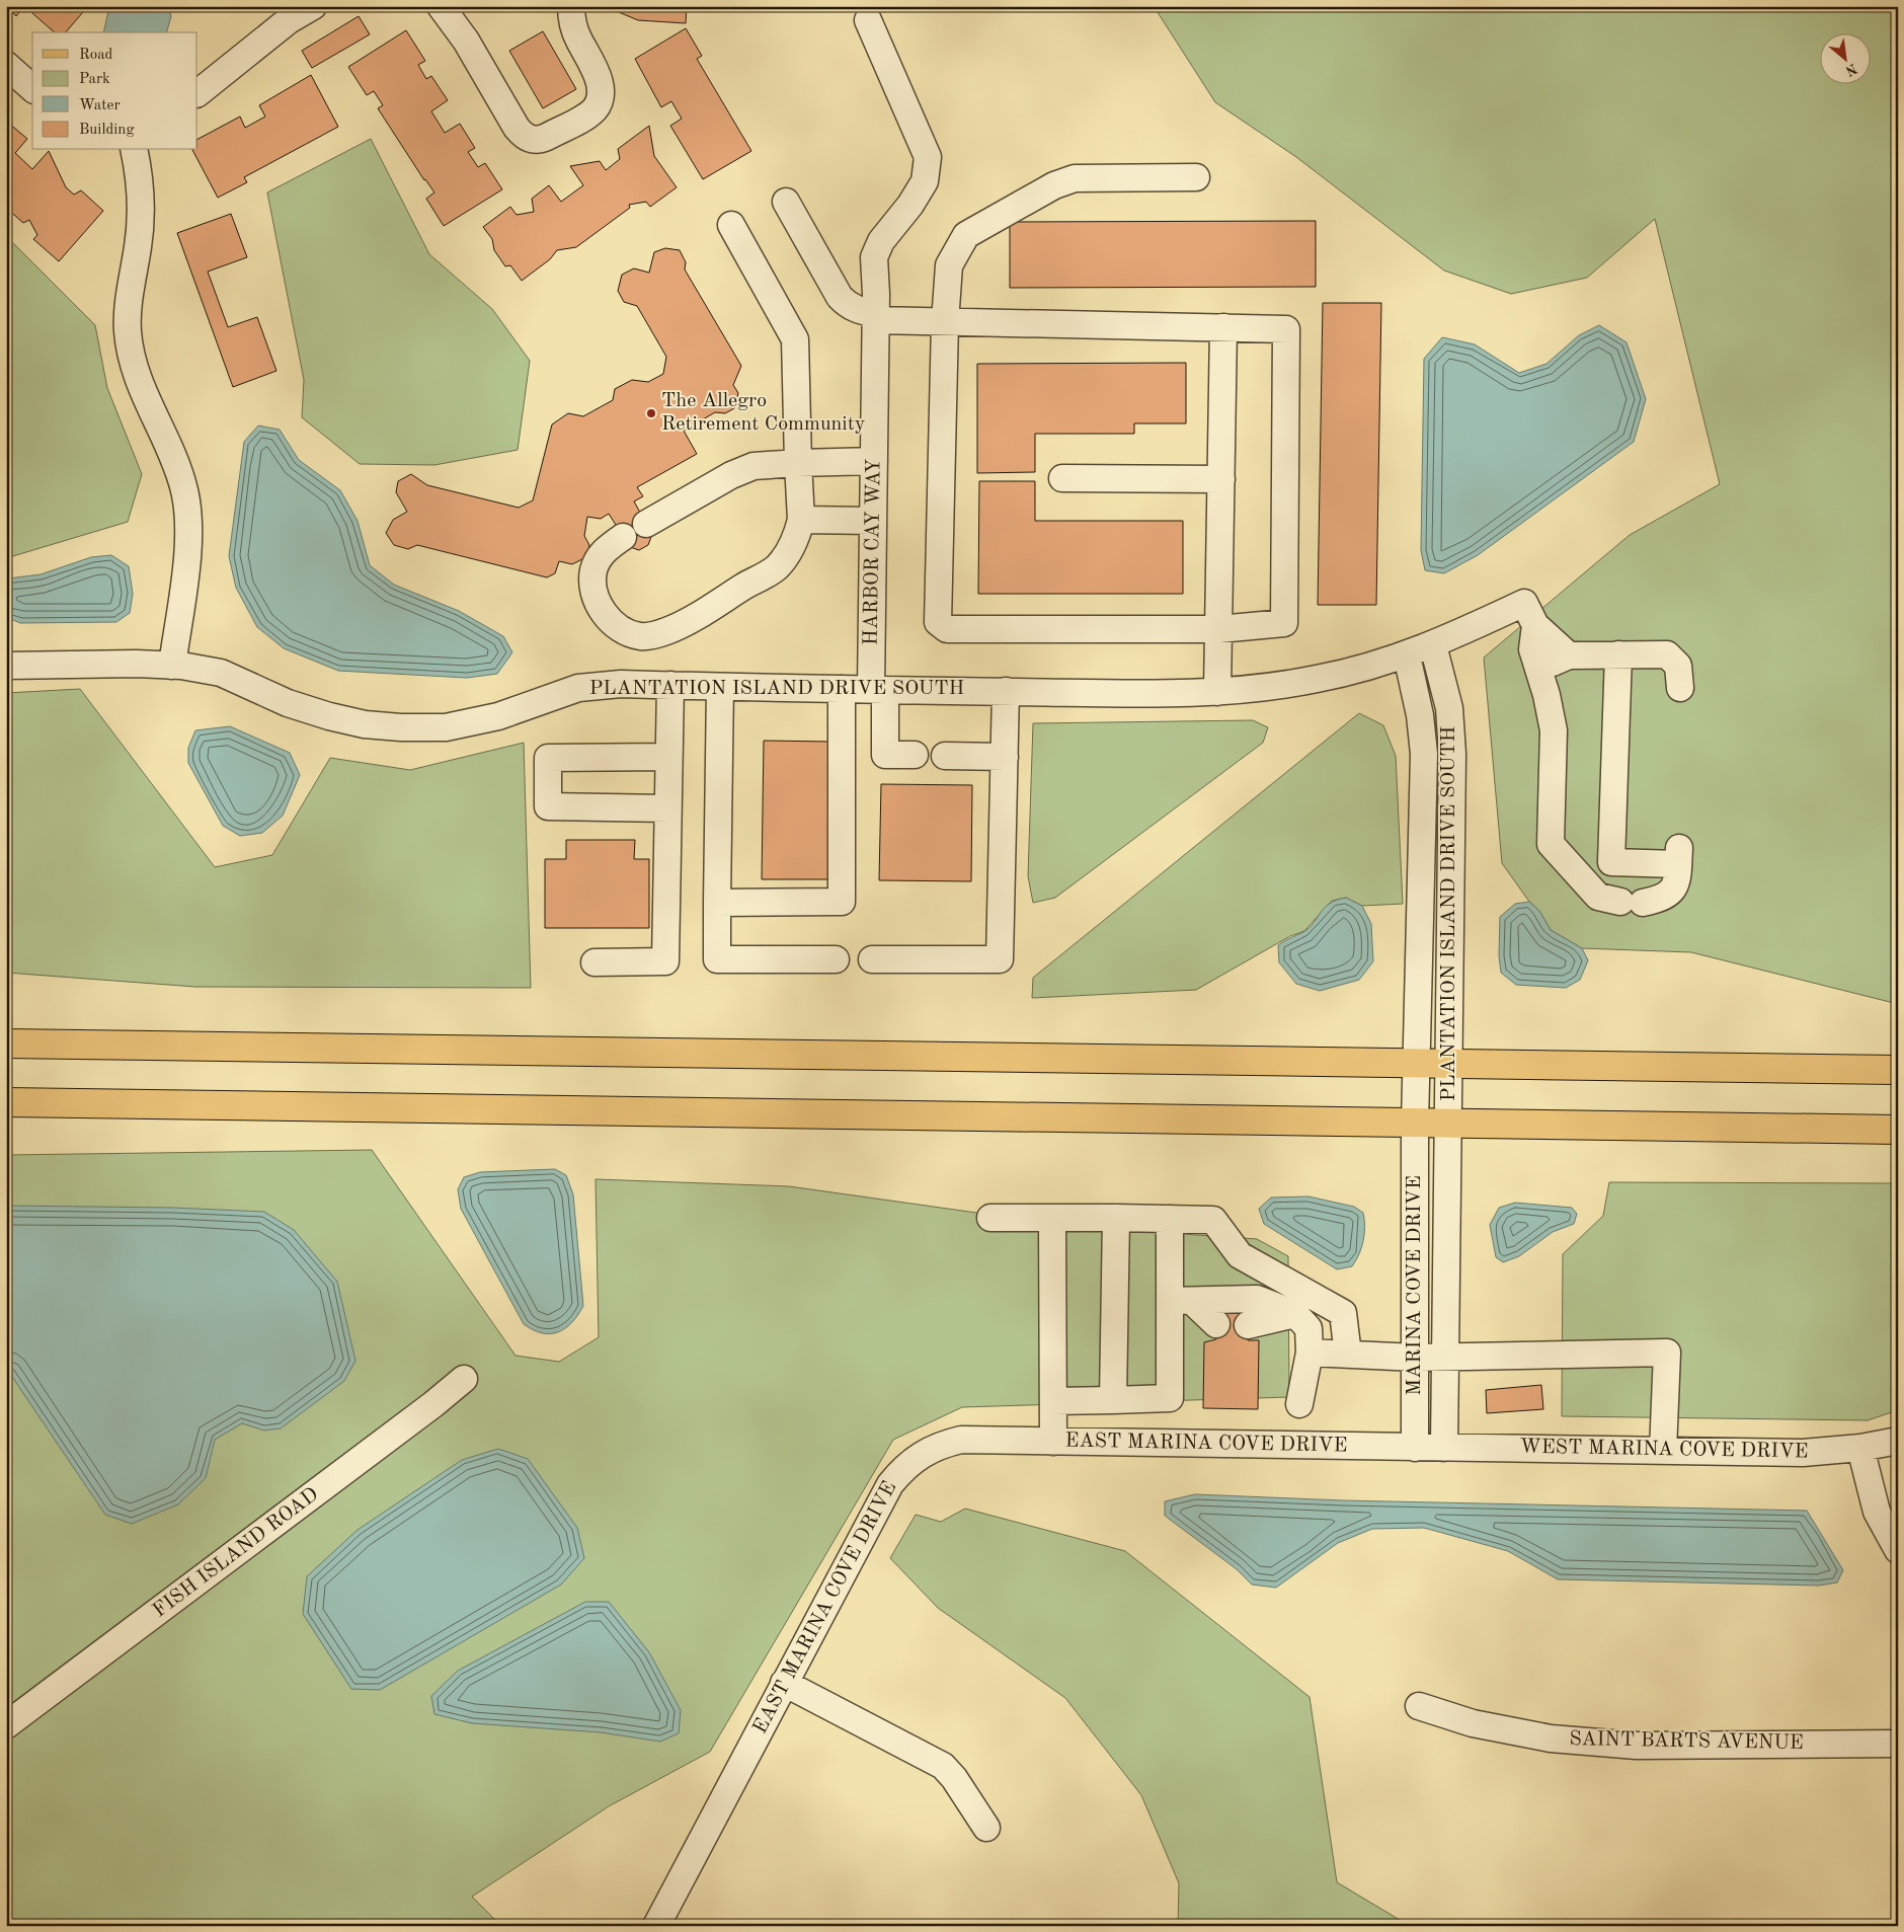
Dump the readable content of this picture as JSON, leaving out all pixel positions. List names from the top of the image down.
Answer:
{
  "streets": {
    "street": [
      "HARBOR CAY WAY",
      "PLANTATION ISLAND DRIVE SOUTH",
      "MARINA COVE DRIVE",
      "EAST MARINA COVE DRIVE",
      "WEST MARINA COVE DRIVE",
      "FISH ISLAND ROAD",
      "SAINT BARTS AVENUE"
    ]
  },
  "crossings": [
    ["HARBOR CAY WAY", "PLANTATION ISLAND DRIVE SOUTH"],
    ["PLANTATION ISLAND DRIVE SOUTH", "MARINA COVE DRIVE"],
    ["MARINA COVE DRIVE", "EAST MARINA COVE DRIVE"],
    ["MARINA COVE DRIVE", "WEST MARINA COVE DRIVE"],
    ["EAST MARINA COVE DRIVE", "WEST MARINA COVE DRIVE"]
  ],
  "places": ["The Allegro Retirement Community"],
  "legend": [
    "Road",
    "Park",
    "Water",
    "Building"
  ],
  "north": "bottom right"
}
